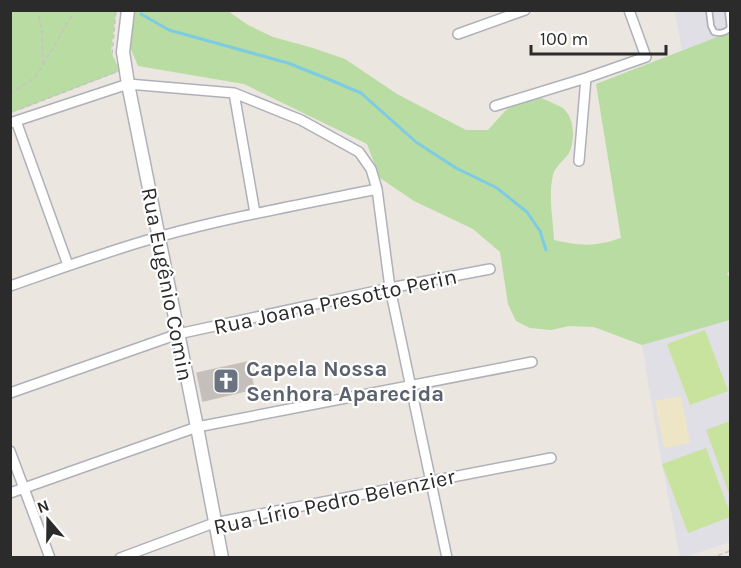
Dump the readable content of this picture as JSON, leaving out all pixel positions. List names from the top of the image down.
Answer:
{
  "streets": {
    "street": ["Rua Eugênio Comin", "Rua Joana Presotto Perin", "Rua Lírio Pedro Belenzier"]
  },
  "crossings": [
    ["Rua Eugênio Comin", "Rua Joana Presotto Perin"],
    ["Rua Eugênio Comin", "Rua Lírio Pedro Belenzier"]
  ],
  "places": {
    "church": ["Capela Nossa Senhora Aparecida"]
  },
  "scale_bar": "100 m",
  "north": "top"
}
